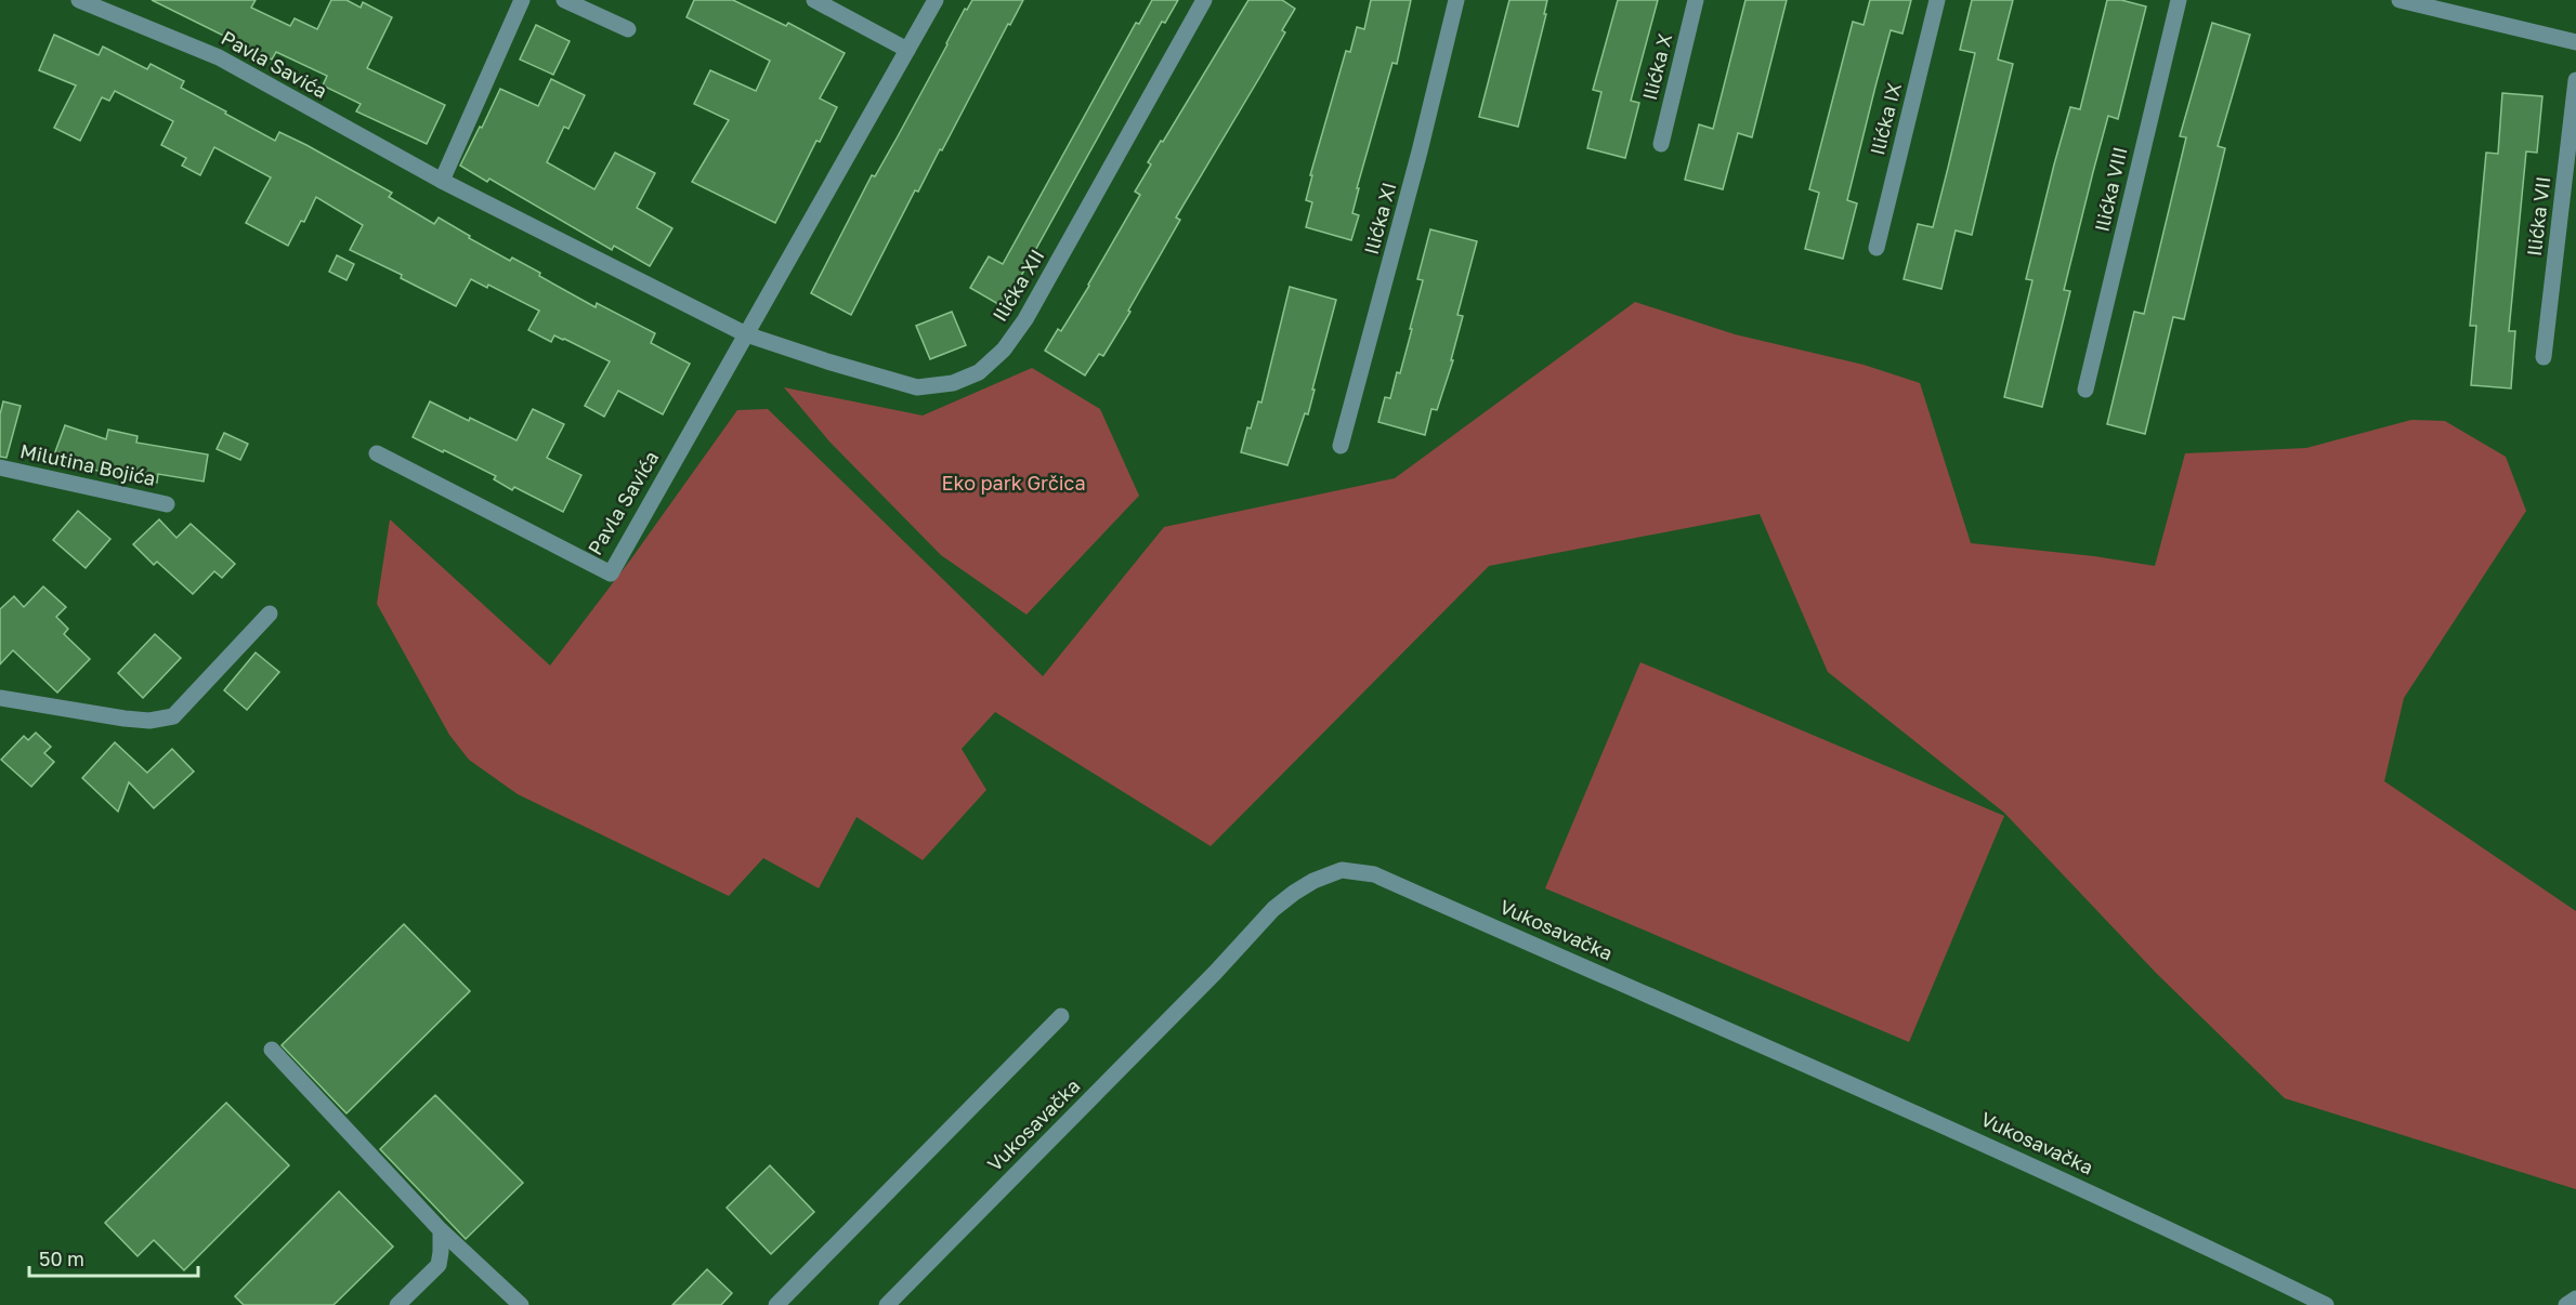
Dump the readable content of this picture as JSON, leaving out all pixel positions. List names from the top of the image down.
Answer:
{
  "streets": {
    "street": [
      "Pavla Savića",
      "Ilićka X",
      "Ilićka IX",
      "Ilićka VIII",
      "Ilićka VII",
      "Ilićka XI",
      "Ilićka XII",
      "Milutina Bojića",
      "Vukosavačka"
    ]
  },
  "crossings": [
    ["Pavla Savića", "Ilićka XII"]
  ],
  "parks": ["Eko park Grčica"],
  "scale_bar": "50 m"
}
